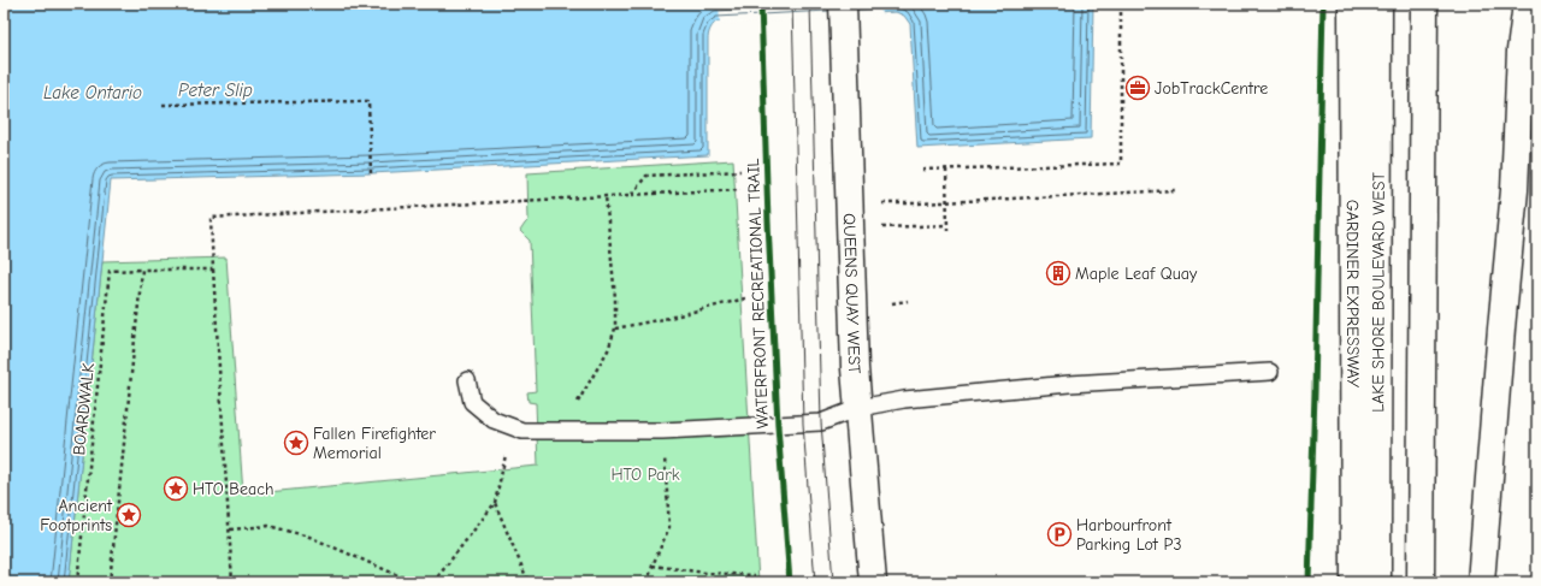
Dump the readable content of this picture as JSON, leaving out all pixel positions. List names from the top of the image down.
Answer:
{
  "streets": {
    "main road": ["GARDINER EXPRESSWAY", "LAKE SHORE BOULEVARD WEST", "QUEENS QUAY WEST"],
    "path": ["BOARDWALK"],
    "cycle path": ["WATERFRONT RECREATIONAL TRAIL"]
  },
  "water": ["Peter Slip", "Lake Ontario"],
  "parks": ["HTO Park"],
  "places": {
    "office": ["JobTrackCentre"],
    "building": ["Maple Leaf Quay"],
    "place": ["Fallen Firefighter Memorial", "HTO Beach", "Ancient Footprints"],
    "parking": ["Harbourfront Parking Lot P3"]
  }
}
